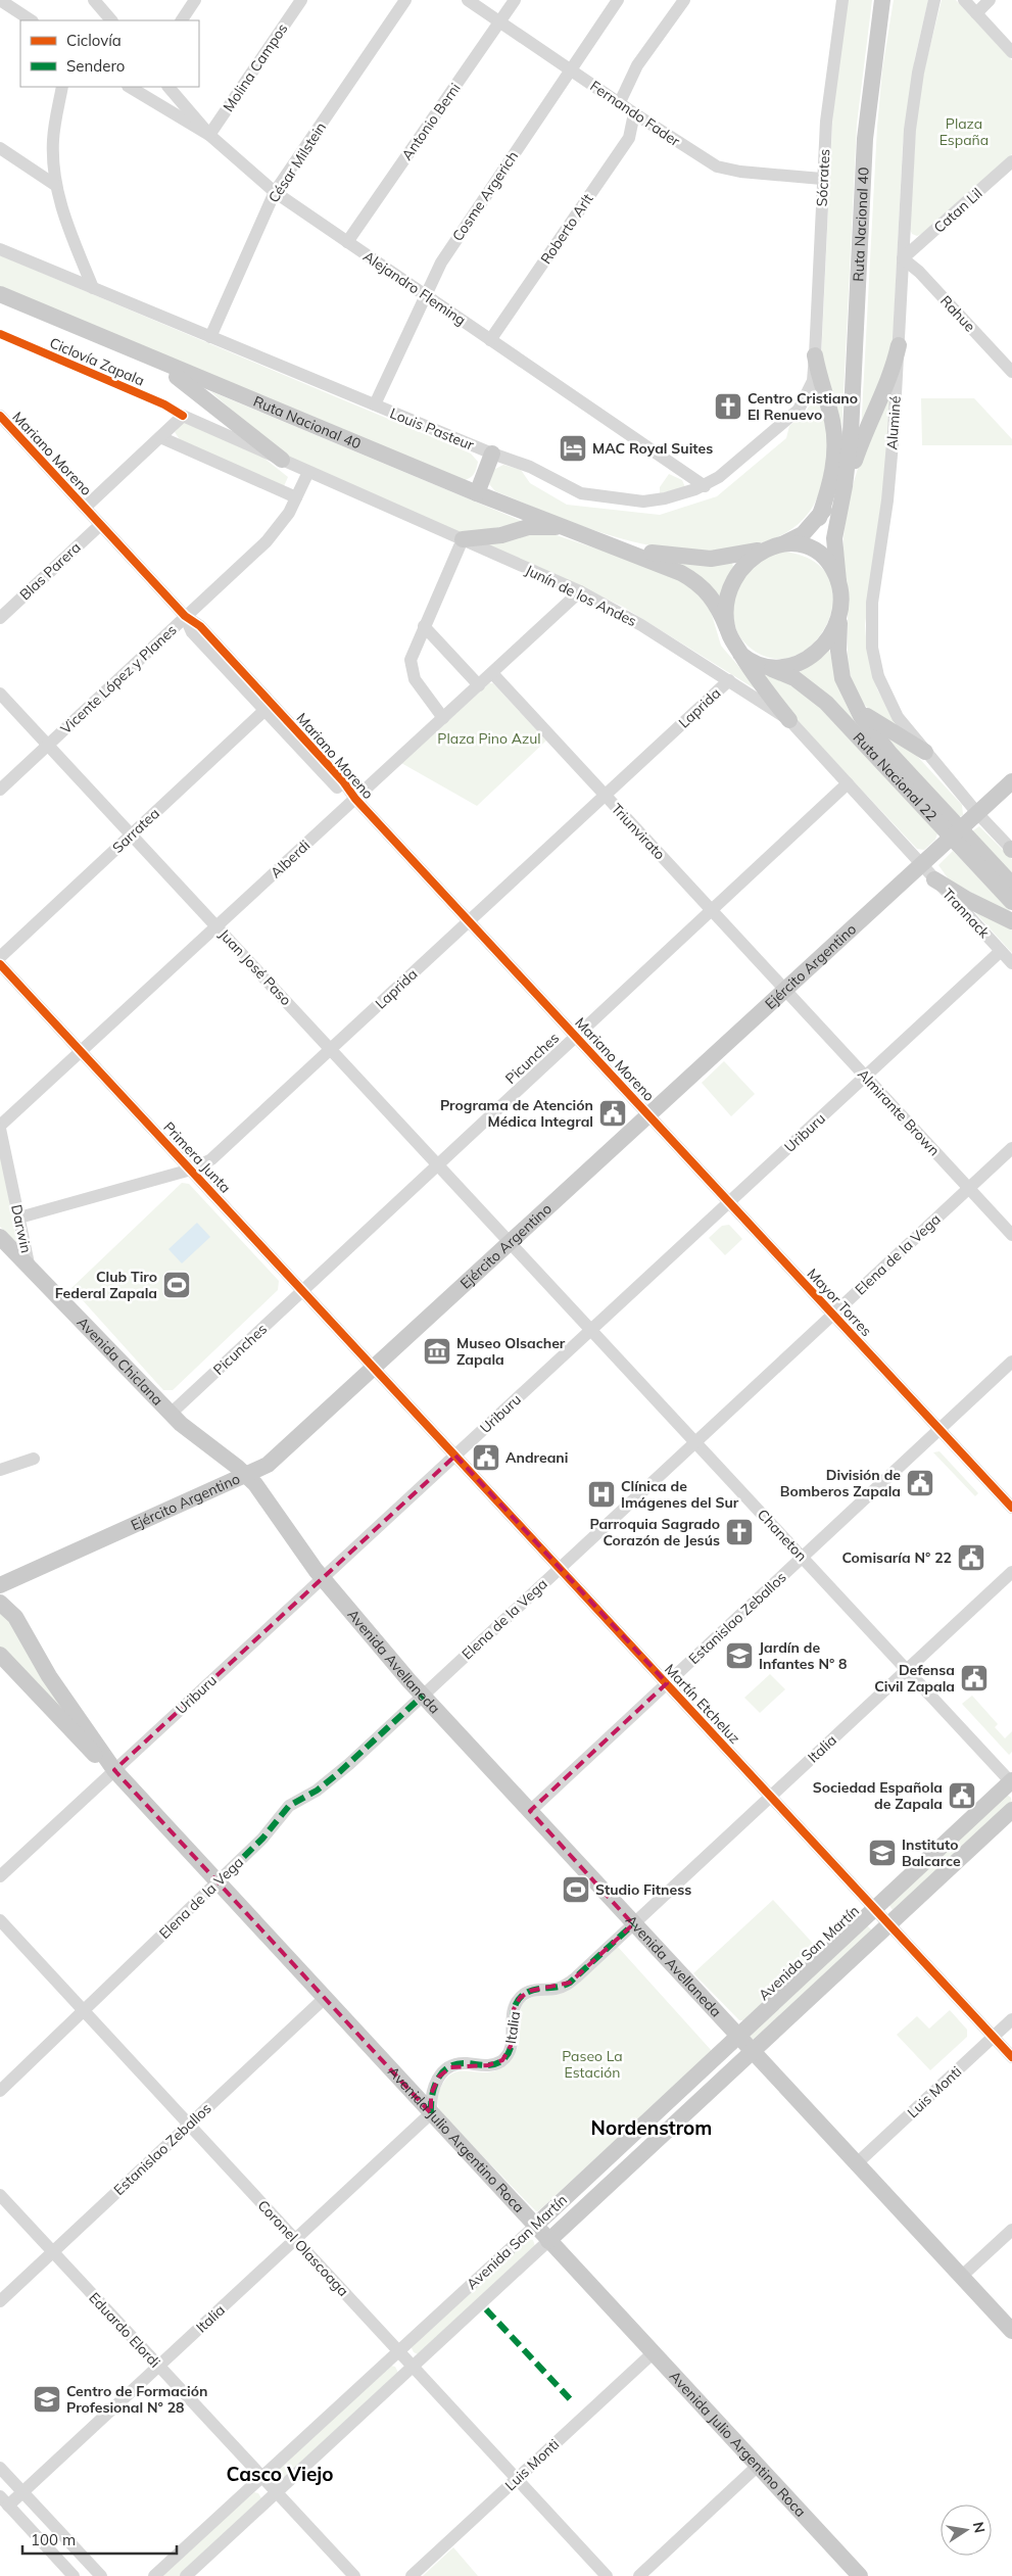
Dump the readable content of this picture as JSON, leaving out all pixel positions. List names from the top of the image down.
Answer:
{
  "streets": {
    "main road": [
      "Ruta Nacional 40",
      "Ruta Nacional 22",
      "Ejército Argentino",
      "Avenida Chiclana",
      "Avenida Avellaneda",
      "Avenida San Martín",
      "Avenida Julio Argentino Roca"
    ],
    "street": [
      "Molina Campos",
      "Fernando Fader",
      "Antonio Berni",
      "César Milstein",
      "Sócrates",
      "Cosme Argerich",
      "Catan Lil",
      "Roberto Arlt",
      "Alejandro Fleming",
      "Rahue",
      "Aluminé",
      "Louis Pasteur",
      "Mariano Moreno",
      "Blas Parera",
      "Junín de los Andes",
      "Vicente López y Planes",
      "Laprida",
      "Sarratea",
      "Triunvirato",
      "Alberdi",
      "Trannack",
      "Juan José Paso",
      "Picunches",
      "Almirante Brown",
      "Uriburu",
      "Primera Junta",
      "Darwin",
      "Elena de la Vega",
      "Mayor Torres",
      "Chaneton",
      "Estanislao Zeballos",
      "Martín Etcheluz",
      "Italia",
      "Luis Monti",
      "Coronel Olascoaga",
      "Eduardo Elordi"
    ],
    "cycle path": ["Ciclovía Zapala"]
  },
  "crossings": [
    ["Molina Campos", "Alejandro Fleming"],
    ["Fernando Fader", "Antonio Berni"],
    ["Fernando Fader", "Sócrates"],
    ["Fernando Fader", "Cosme Argerich"],
    ["Fernando Fader", "Roberto Arlt"],
    ["Antonio Berni", "Alejandro Fleming"],
    ["César Milstein", "Alejandro Fleming"],
    ["César Milstein", "Louis Pasteur"],
    ["Sócrates", "Louis Pasteur"],
    ["Cosme Argerich", "Alejandro Fleming"],
    ["Cosme Argerich", "Louis Pasteur"],
    ["Catan Lil", "Rahue"],
    ["Catan Lil", "Aluminé"],
    ["Ruta Nacional 40", "Ruta Nacional 22"],
    ["Roberto Arlt", "Alejandro Fleming"],
    ["Alejandro Fleming", "Louis Pasteur"],
    ["Rahue", "Aluminé"],
    ["Aluminé", "Ejército Argentino"],
    ["Mariano Moreno", "Blas Parera"],
    ["Mariano Moreno", "Vicente López y Planes"],
    ["Mariano Moreno", "Laprida"],
    ["Mariano Moreno", "Sarratea"],
    ["Mariano Moreno", "Alberdi"],
    ["Mariano Moreno", "Ejército Argentino"],
    ["Mariano Moreno", "Picunches"],
    ["Mariano Moreno", "Mayor Torres"],
    ["Junín de los Andes", "Vicente López y Planes"],
    ["Junín de los Andes", "Laprida"],
    ["Junín de los Andes", "Alberdi"],
    ["Junín de los Andes", "Trannack"],
    ["Junín de los Andes", "Ejército Argentino"],
    ["Junín de los Andes", "Picunches"],
    ["Vicente López y Planes", "Juan José Paso"],
    ["Laprida", "Triunvirato"],
    ["Laprida", "Juan José Paso"],
    ["Laprida", "Primera Junta"],
    ["Laprida", "Darwin"],
    ["Ruta Nacional 22", "Ejército Argentino"],
    ["Sarratea", "Juan José Paso"],
    ["Triunvirato", "Alberdi"],
    ["Triunvirato", "Ejército Argentino"],
    ["Triunvirato", "Picunches"],
    ["Triunvirato", "Almirante Brown"],
    ["Alberdi", "Juan José Paso"],
    ["Alberdi", "Primera Junta"],
    ["Alberdi", "Darwin"],
    ["Trannack", "Ejército Argentino"],
    ["Trannack", "Uriburu"],
    ["Ejército Argentino", "Juan José Paso"],
    ["Ejército Argentino", "Almirante Brown"],
    ["Ejército Argentino", "Primera Junta"],
    ["Ejército Argentino", "Mayor Torres"],
    ["Ejército Argentino", "Avenida Chiclana"],
    ["Ejército Argentino", "Chaneton"],
    ["Ejército Argentino", "Avenida Avellaneda"],
    ["Ejército Argentino", "Martín Etcheluz"],
    ["Juan José Paso", "Picunches"],
    ["Juan José Paso", "Chaneton"],
    ["Picunches", "Primera Junta"],
    ["Picunches", "Avenida Chiclana"],
    ["Almirante Brown", "Uriburu"],
    ["Almirante Brown", "Elena de la Vega"],
    ["Uriburu", "Mayor Torres"],
    ["Uriburu", "Chaneton"],
    ["Uriburu", "Avenida Avellaneda"],
    ["Uriburu", "Martín Etcheluz"],
    ["Uriburu", "Avenida Julio Argentino Roca"],
    ["Primera Junta", "Martín Etcheluz"],
    ["Darwin", "Avenida Chiclana"],
    ["Elena de la Vega", "Mayor Torres"],
    ["Elena de la Vega", "Chaneton"],
    ["Elena de la Vega", "Avenida Avellaneda"],
    ["Elena de la Vega", "Martín Etcheluz"],
    ["Elena de la Vega", "Avenida Julio Argentino Roca"],
    ["Elena de la Vega", "Coronel Olascoaga"],
    ["Mayor Torres", "Estanislao Zeballos"],
    ["Avenida Chiclana", "Avenida Avellaneda"],
    ["Chaneton", "Estanislao Zeballos"],
    ["Chaneton", "Italia"],
    ["Chaneton", "Avenida San Martín"],
    ["Estanislao Zeballos", "Avenida Avellaneda"],
    ["Estanislao Zeballos", "Martín Etcheluz"],
    ["Estanislao Zeballos", "Avenida Julio Argentino Roca"],
    ["Estanislao Zeballos", "Coronel Olascoaga"],
    ["Estanislao Zeballos", "Eduardo Elordi"],
    ["Avenida Avellaneda", "Italia"],
    ["Avenida Avellaneda", "Avenida San Martín"],
    ["Avenida Avellaneda", "Luis Monti"],
    ["Martín Etcheluz", "Italia"],
    ["Martín Etcheluz", "Avenida San Martín"],
    ["Martín Etcheluz", "Luis Monti"],
    ["Italia", "Avenida Julio Argentino Roca"],
    ["Italia", "Coronel Olascoaga"],
    ["Italia", "Eduardo Elordi"],
    ["Avenida San Martín", "Avenida Julio Argentino Roca"],
    ["Avenida San Martín", "Coronel Olascoaga"],
    ["Avenida San Martín", "Eduardo Elordi"],
    ["Luis Monti", "Avenida Julio Argentino Roca"],
    ["Luis Monti", "Coronel Olascoaga"]
  ],
  "districts": ["Nordenstrom", "Casco Viejo"],
  "parks": ["Plaza España", "Plaza Pino Azul", "Paseo La Estación"],
  "places": {
    "church": ["Centro Cristiano El Renuevo", "Parroquia Sagrado Corazón de Jesús"],
    "hotel": ["MAC Royal Suites"],
    "public building": [
      "Programa de Atención Médica Integral",
      "Andreani",
      "División de Bomberos Zapala",
      "Comisaría N° 22",
      "Defensa Civil Zapala",
      "Sociedad Española de Zapala"
    ],
    "sports": ["Club Tiro Federal Zapala", "Studio Fitness"],
    "museum": ["Museo Olsacher Zapala"],
    "hospital": ["Clínica de Imágenes del Sur"],
    "school or university": ["Jardín de Infantes N° 8", "Instituto Balcarce", "Centro de Formación Profesional N° 28"]
  },
  "legend": ["Ciclovía", "Sendero"],
  "scale_bar": "100 m",
  "north": "right"
}
